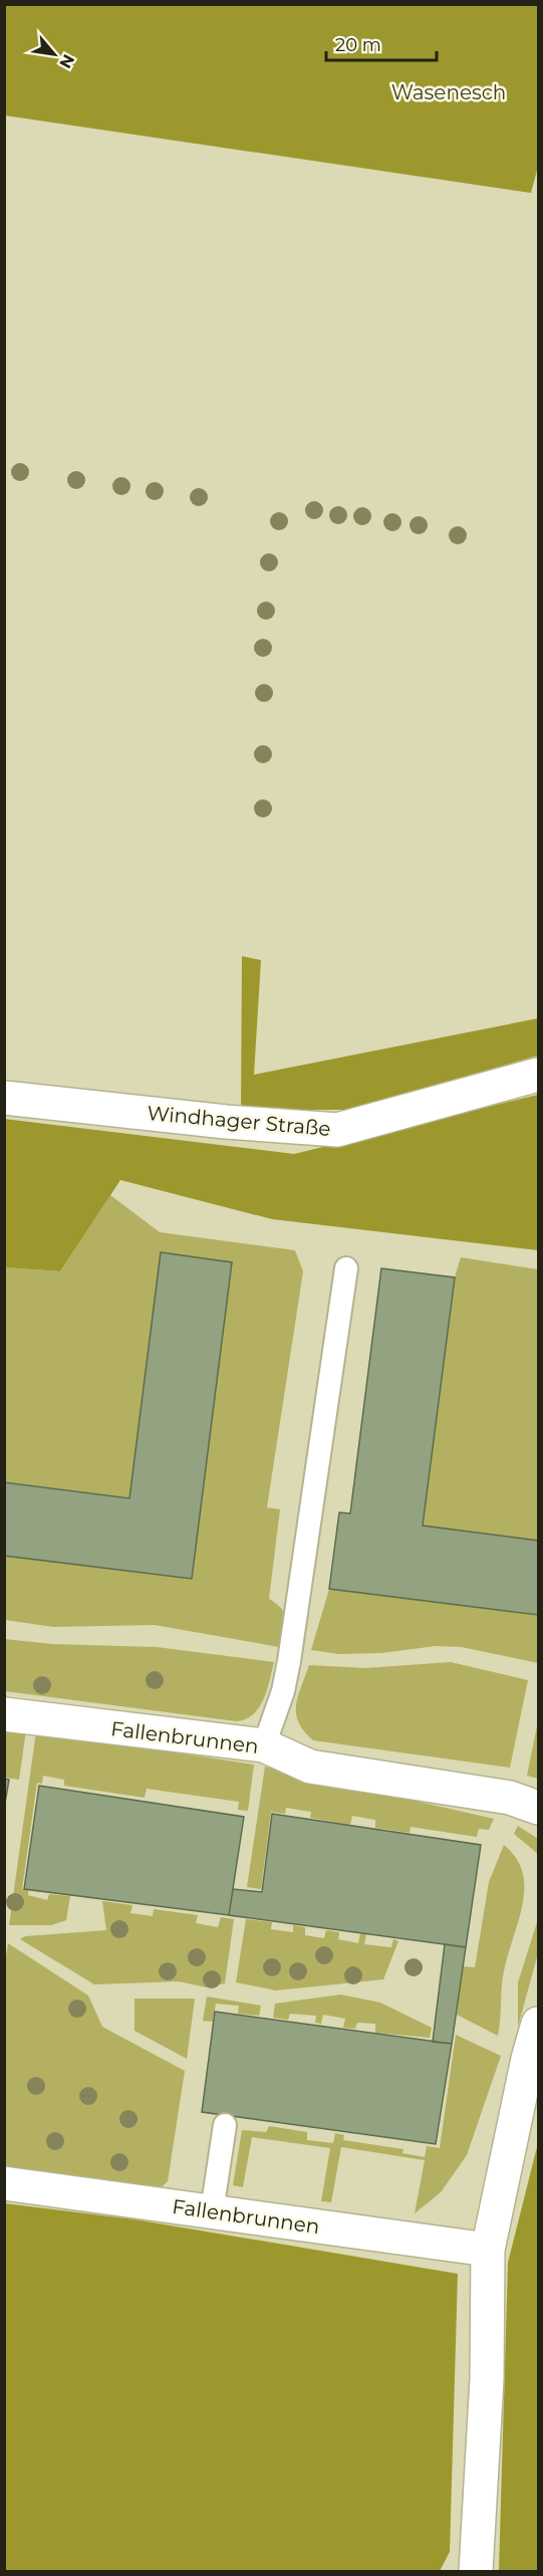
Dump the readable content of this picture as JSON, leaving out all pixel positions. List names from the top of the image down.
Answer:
{
  "streets": {
    "street": ["Windhager Straße", "Fallenbrunnen"]
  },
  "parks": ["Wasenesch"],
  "scale_bar": "20 m",
  "north": "bottom right"
}
